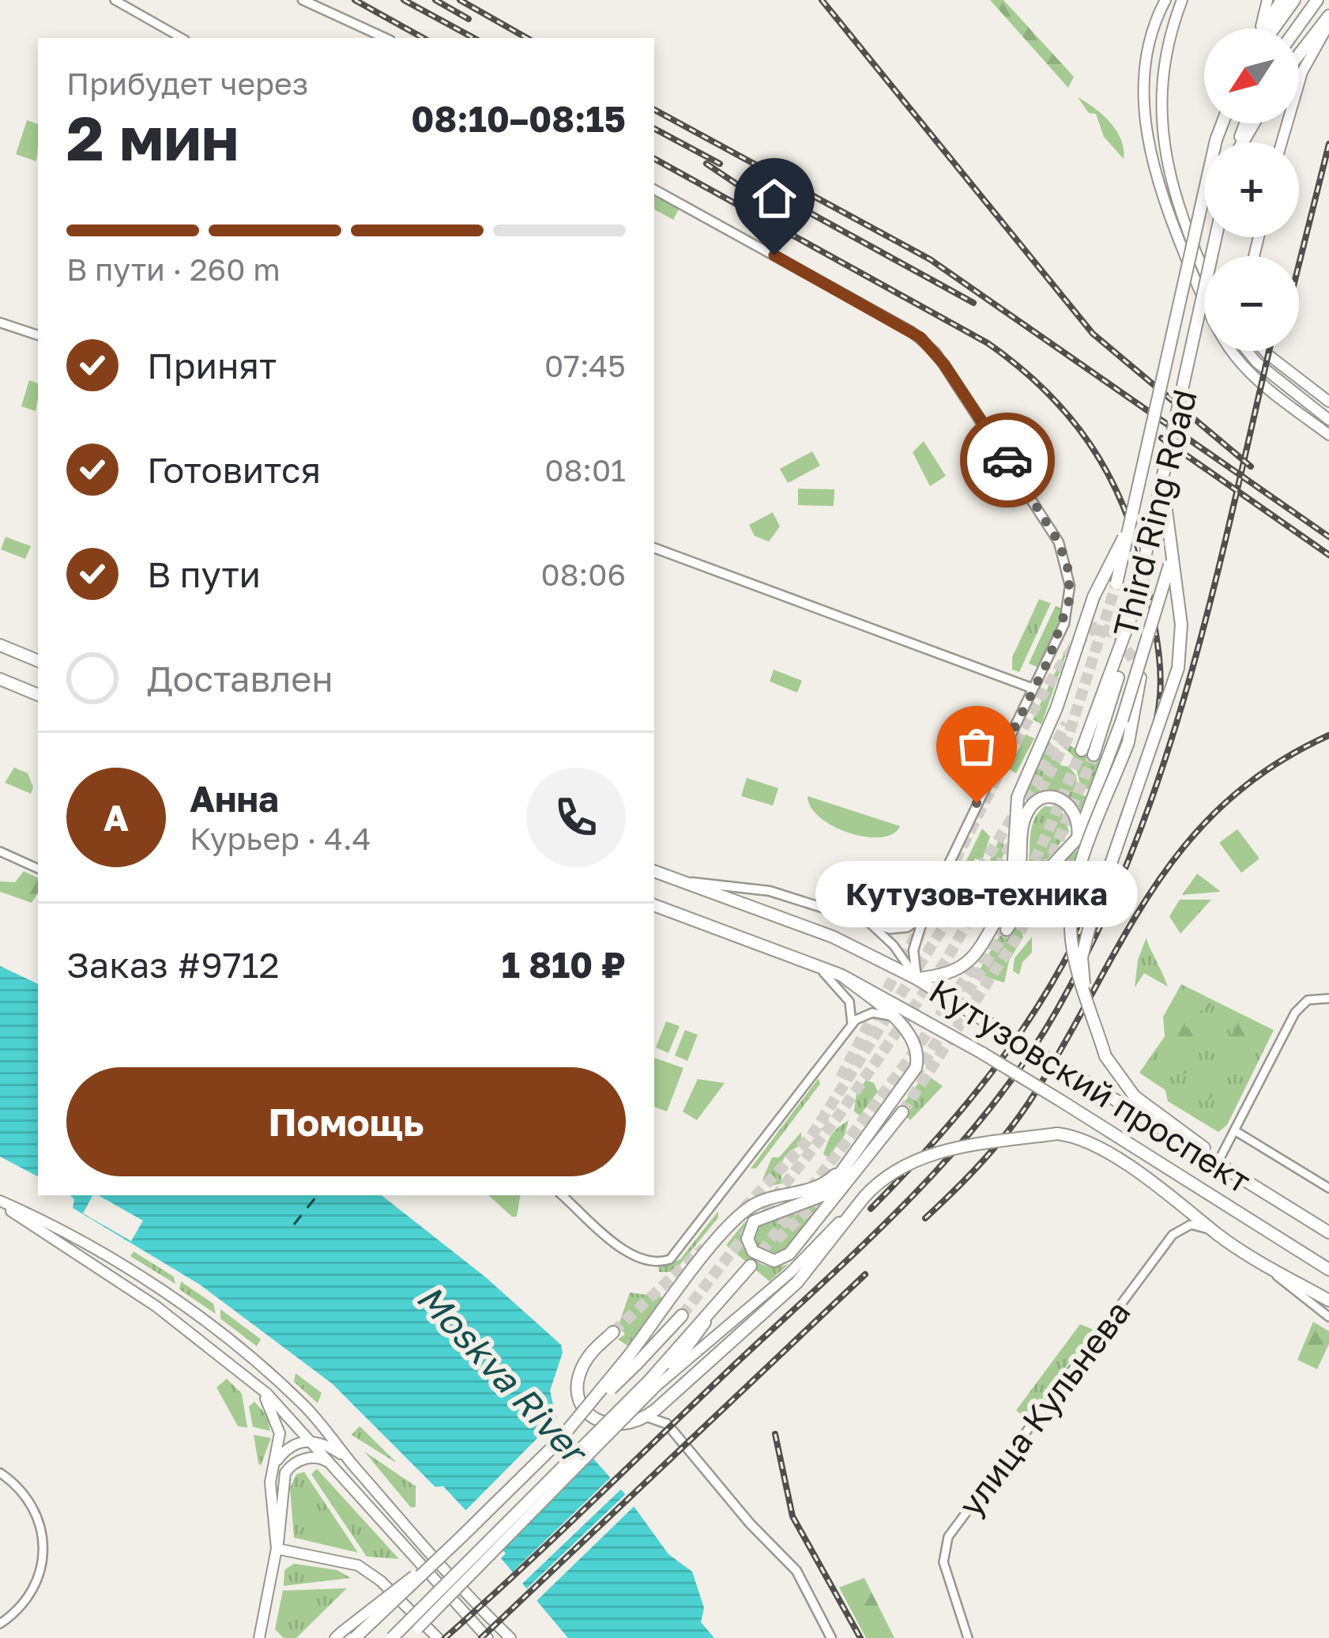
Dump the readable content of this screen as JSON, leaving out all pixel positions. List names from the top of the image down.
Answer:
{
  "streets": {
    "main road": ["Third Ring Road", "Кутузовский проспект"],
    "street": ["улица Кульнева"]
  },
  "water": ["Moskva River"],
  "places": ["Кутузов-техника"],
  "north": "bottom left",
  "page": {
    "map_buttons": ["+", "−"],
    "heading": ["2 мин", "Прибудет через", "08:10–08:15"],
    "panel": [
      "Анна",
      "Курьер · 4.4",
      "Заказ #9712",
      "1 810 ₽"
    ],
    "bar": "В пути · 260 m",
    "list": [
      ["Принят", "07:45"],
      ["Готовится", "08:01"],
      ["В пути", "08:06"],
      "Доставлен"
    ],
    "round": "А",
    "bubble": "Кутузов-техника",
    "buttons": "Помощь"
  }
}
